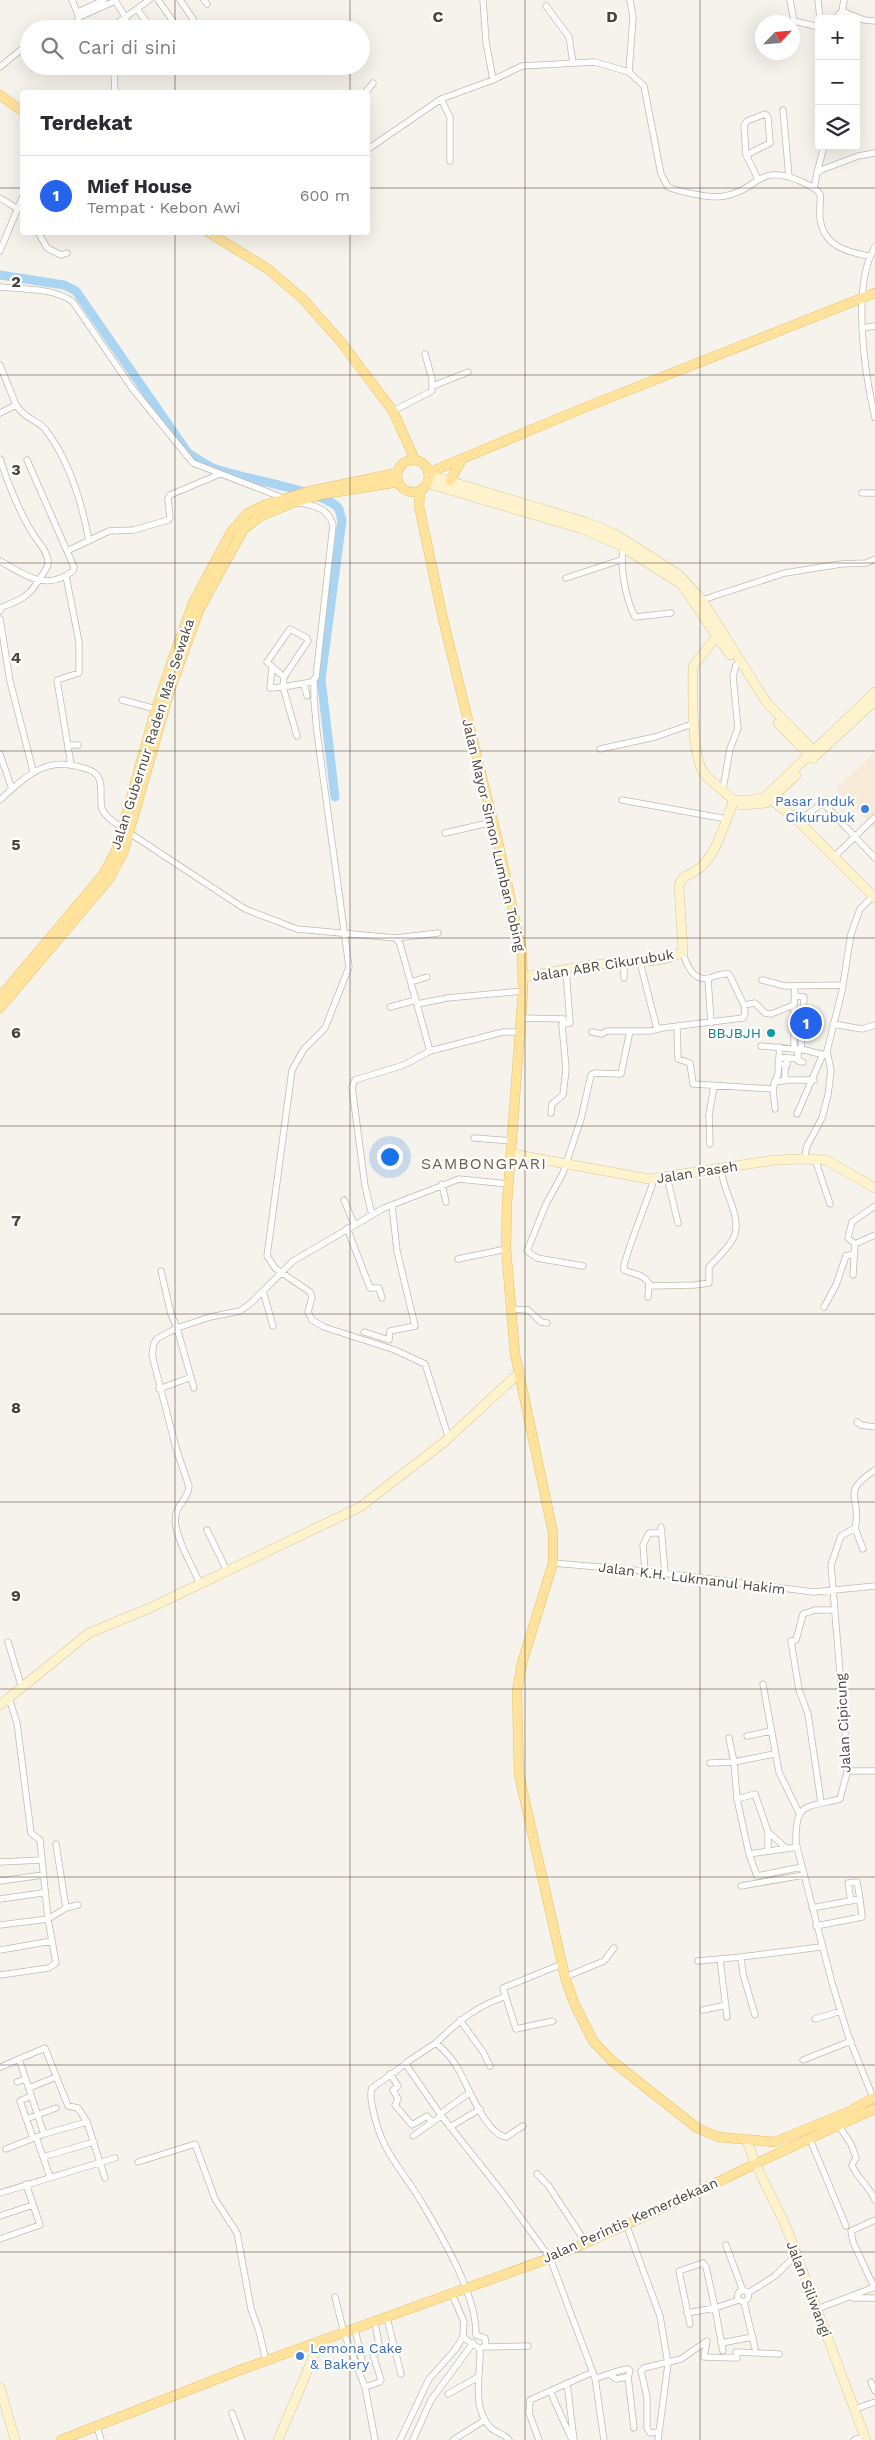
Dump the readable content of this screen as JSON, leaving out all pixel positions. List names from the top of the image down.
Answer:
{
  "streets": {
    "main road": ["Jalan Gubernur Raden Mas Sewaka", "Jalan Mayor Simon Lumban Tobing", "Jalan Perintis Kemerdekaan"],
    "street": [
      "Jalan ABR Cikurubuk",
      "Jalan Paseh",
      "Jalan K.H. Lukmanul Hakim",
      "Jalan Cipicung",
      "Jalan Siliwangi"
    ]
  },
  "crossings": [
    ["Jalan Mayor Simon Lumban Tobing", "Jalan ABR Cikurubuk"],
    ["Jalan Mayor Simon Lumban Tobing", "Jalan Paseh"],
    ["Jalan Mayor Simon Lumban Tobing", "Jalan K.H. Lukmanul Hakim"],
    ["Jalan Mayor Simon Lumban Tobing", "Jalan Siliwangi"],
    ["Jalan K.H. Lukmanul Hakim", "Jalan Cipicung"],
    ["Jalan Perintis Kemerdekaan", "Jalan Siliwangi"]
  ],
  "districts": ["SAMBONGPARI"],
  "places": ["Pasar Induk Cikurubuk", "BBJBJH", "Lemona Cake & Bakery"],
  "north": "top right",
  "page": {
    "map_buttons": ["+", "−"],
    "search": "Cari di sini",
    "heading": "Terdekat",
    "list": [
      {
        "mark": "1",
        "name": "Mief House",
        "note": "Tempat · Kebon Awi",
        "value": "600 m"
      }
    ],
    "pins": "1"
  },
  "grid": {
    "columns": ["C", "D"],
    "rows": [
      "2",
      "3",
      "4",
      "5",
      "6",
      "7",
      "8",
      "9"
    ]
  }
}
